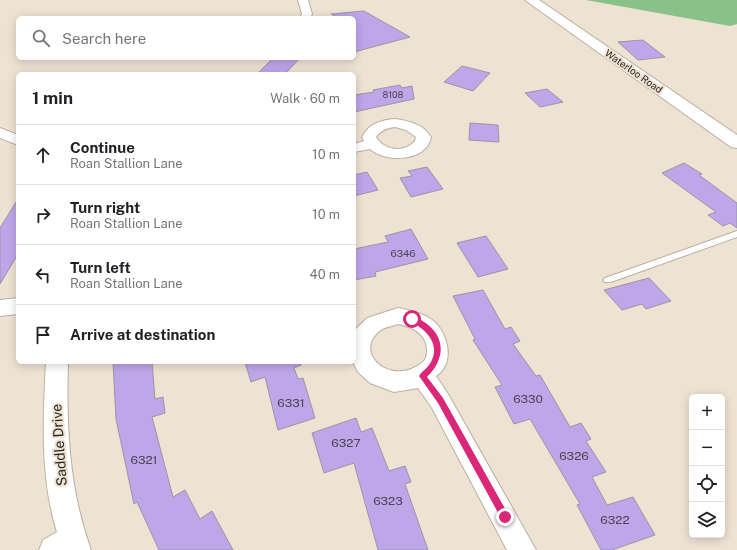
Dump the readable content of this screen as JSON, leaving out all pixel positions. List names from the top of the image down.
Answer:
{
  "streets": {
    "main road": ["Waterloo Road"],
    "street": ["Saddle Drive"]
  },
  "house_numbers": [
    "8108",
    "6346",
    "6330",
    "6331",
    "6327",
    "6326",
    "6321",
    "6323",
    "6322"
  ],
  "page": {
    "search": "Search here",
    "heading": ["1 min", "Walk · 60 m"],
    "list": [
      ["Continue", "Roan Stallion Lane", "10 m"],
      ["Turn right", "Roan Stallion Lane", "10 m"],
      ["Turn left", "Roan Stallion Lane", "40 m"],
      "Arrive at destination"
    ],
    "map_buttons": ["+", "−"]
  }
}
